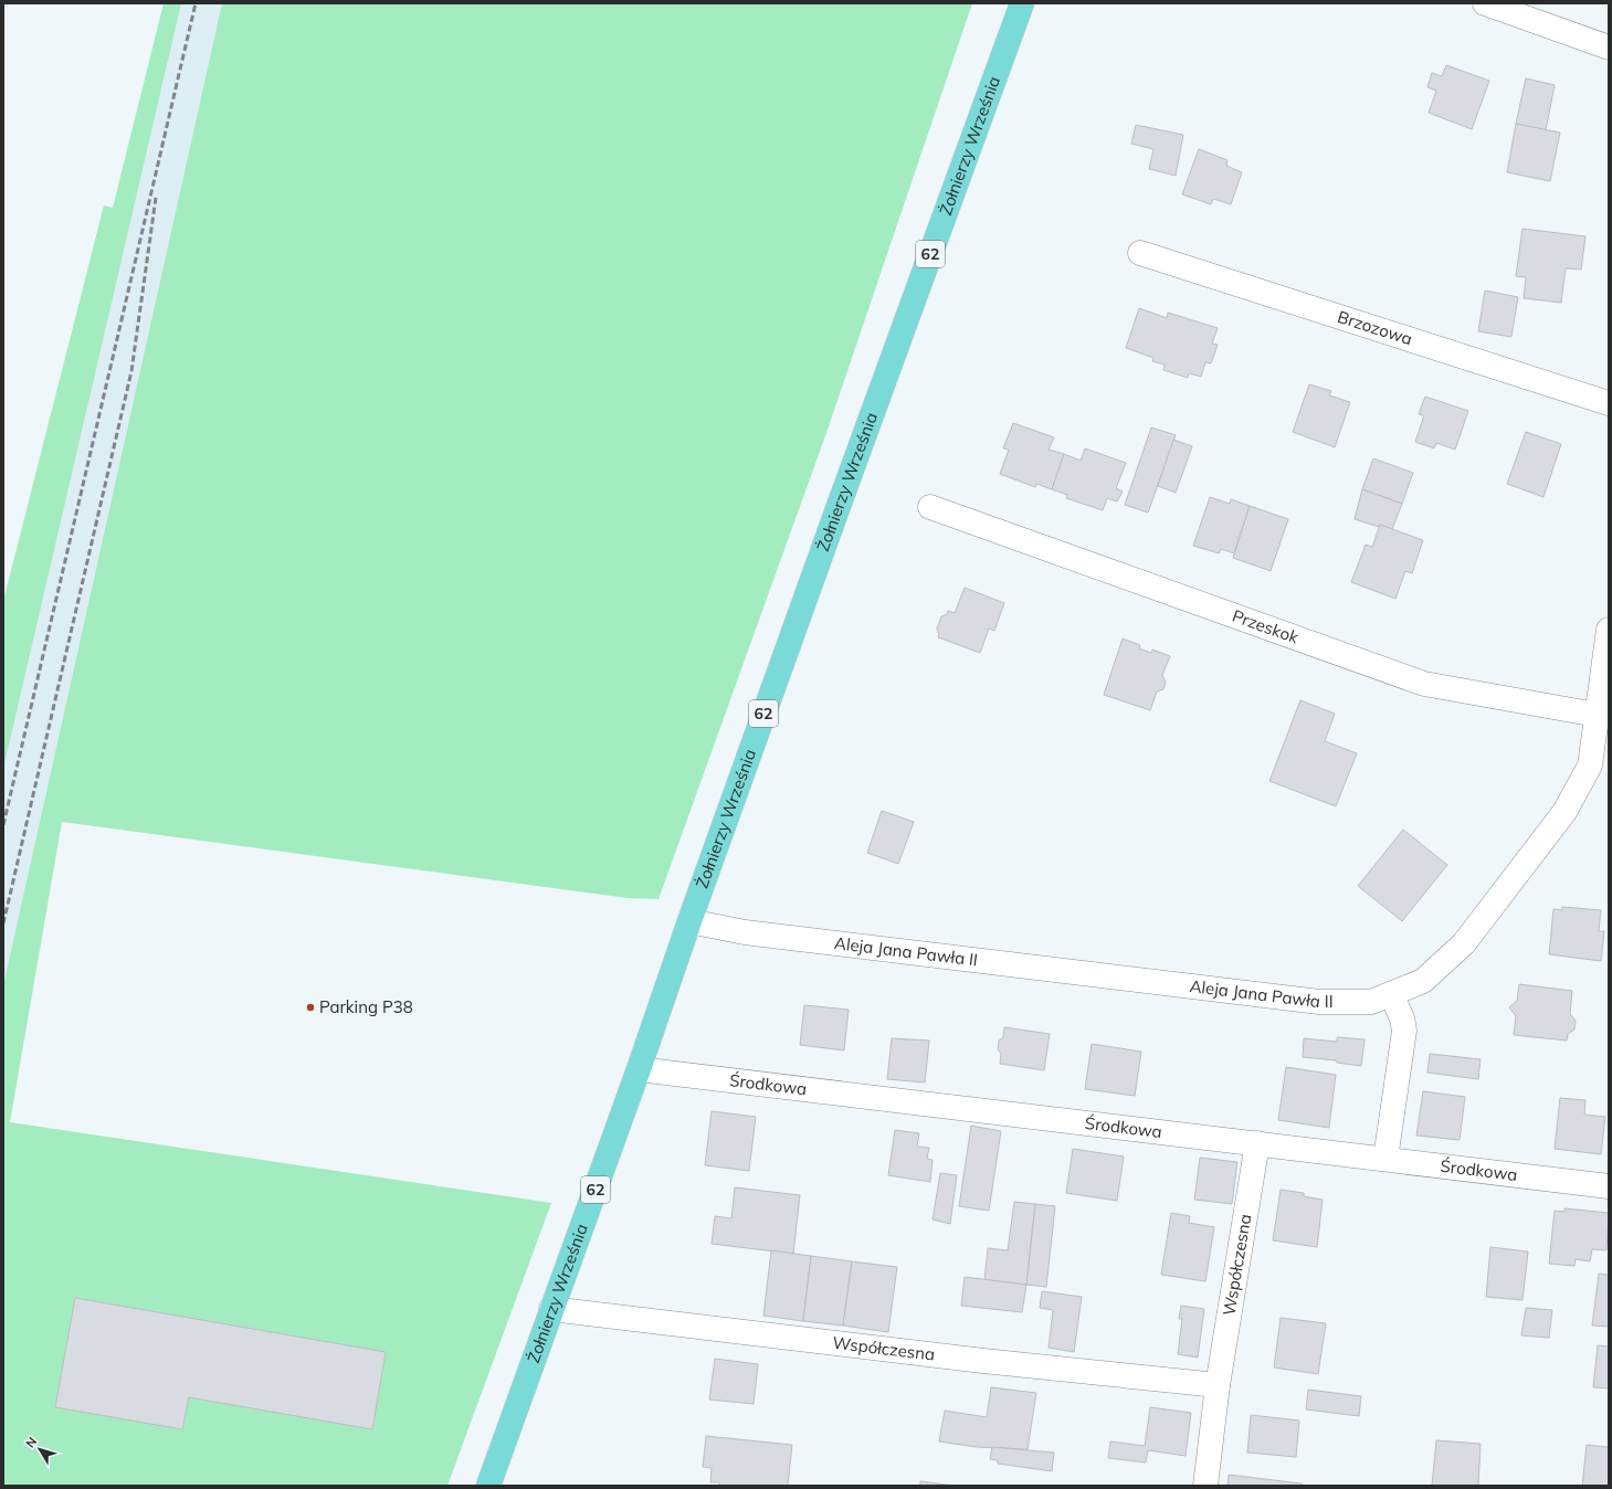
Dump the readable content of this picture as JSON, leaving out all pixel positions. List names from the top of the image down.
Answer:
{
  "streets": {
    "main road": ["Żołnierzy Września", "62"],
    "street": [
      "Brzozowa",
      "Przeskok",
      "Aleja Jana Pawła II",
      "Środkowa",
      "Współczesna"
    ]
  },
  "crossings": [
    ["Żołnierzy Września", "Aleja Jana Pawła II"],
    ["Żołnierzy Września", "Środkowa"],
    ["Żołnierzy Września", "Współczesna"],
    ["Przeskok", "Aleja Jana Pawła II"],
    ["Środkowa", "Współczesna"]
  ],
  "places": ["Parking P38"],
  "north": "top left"
}
